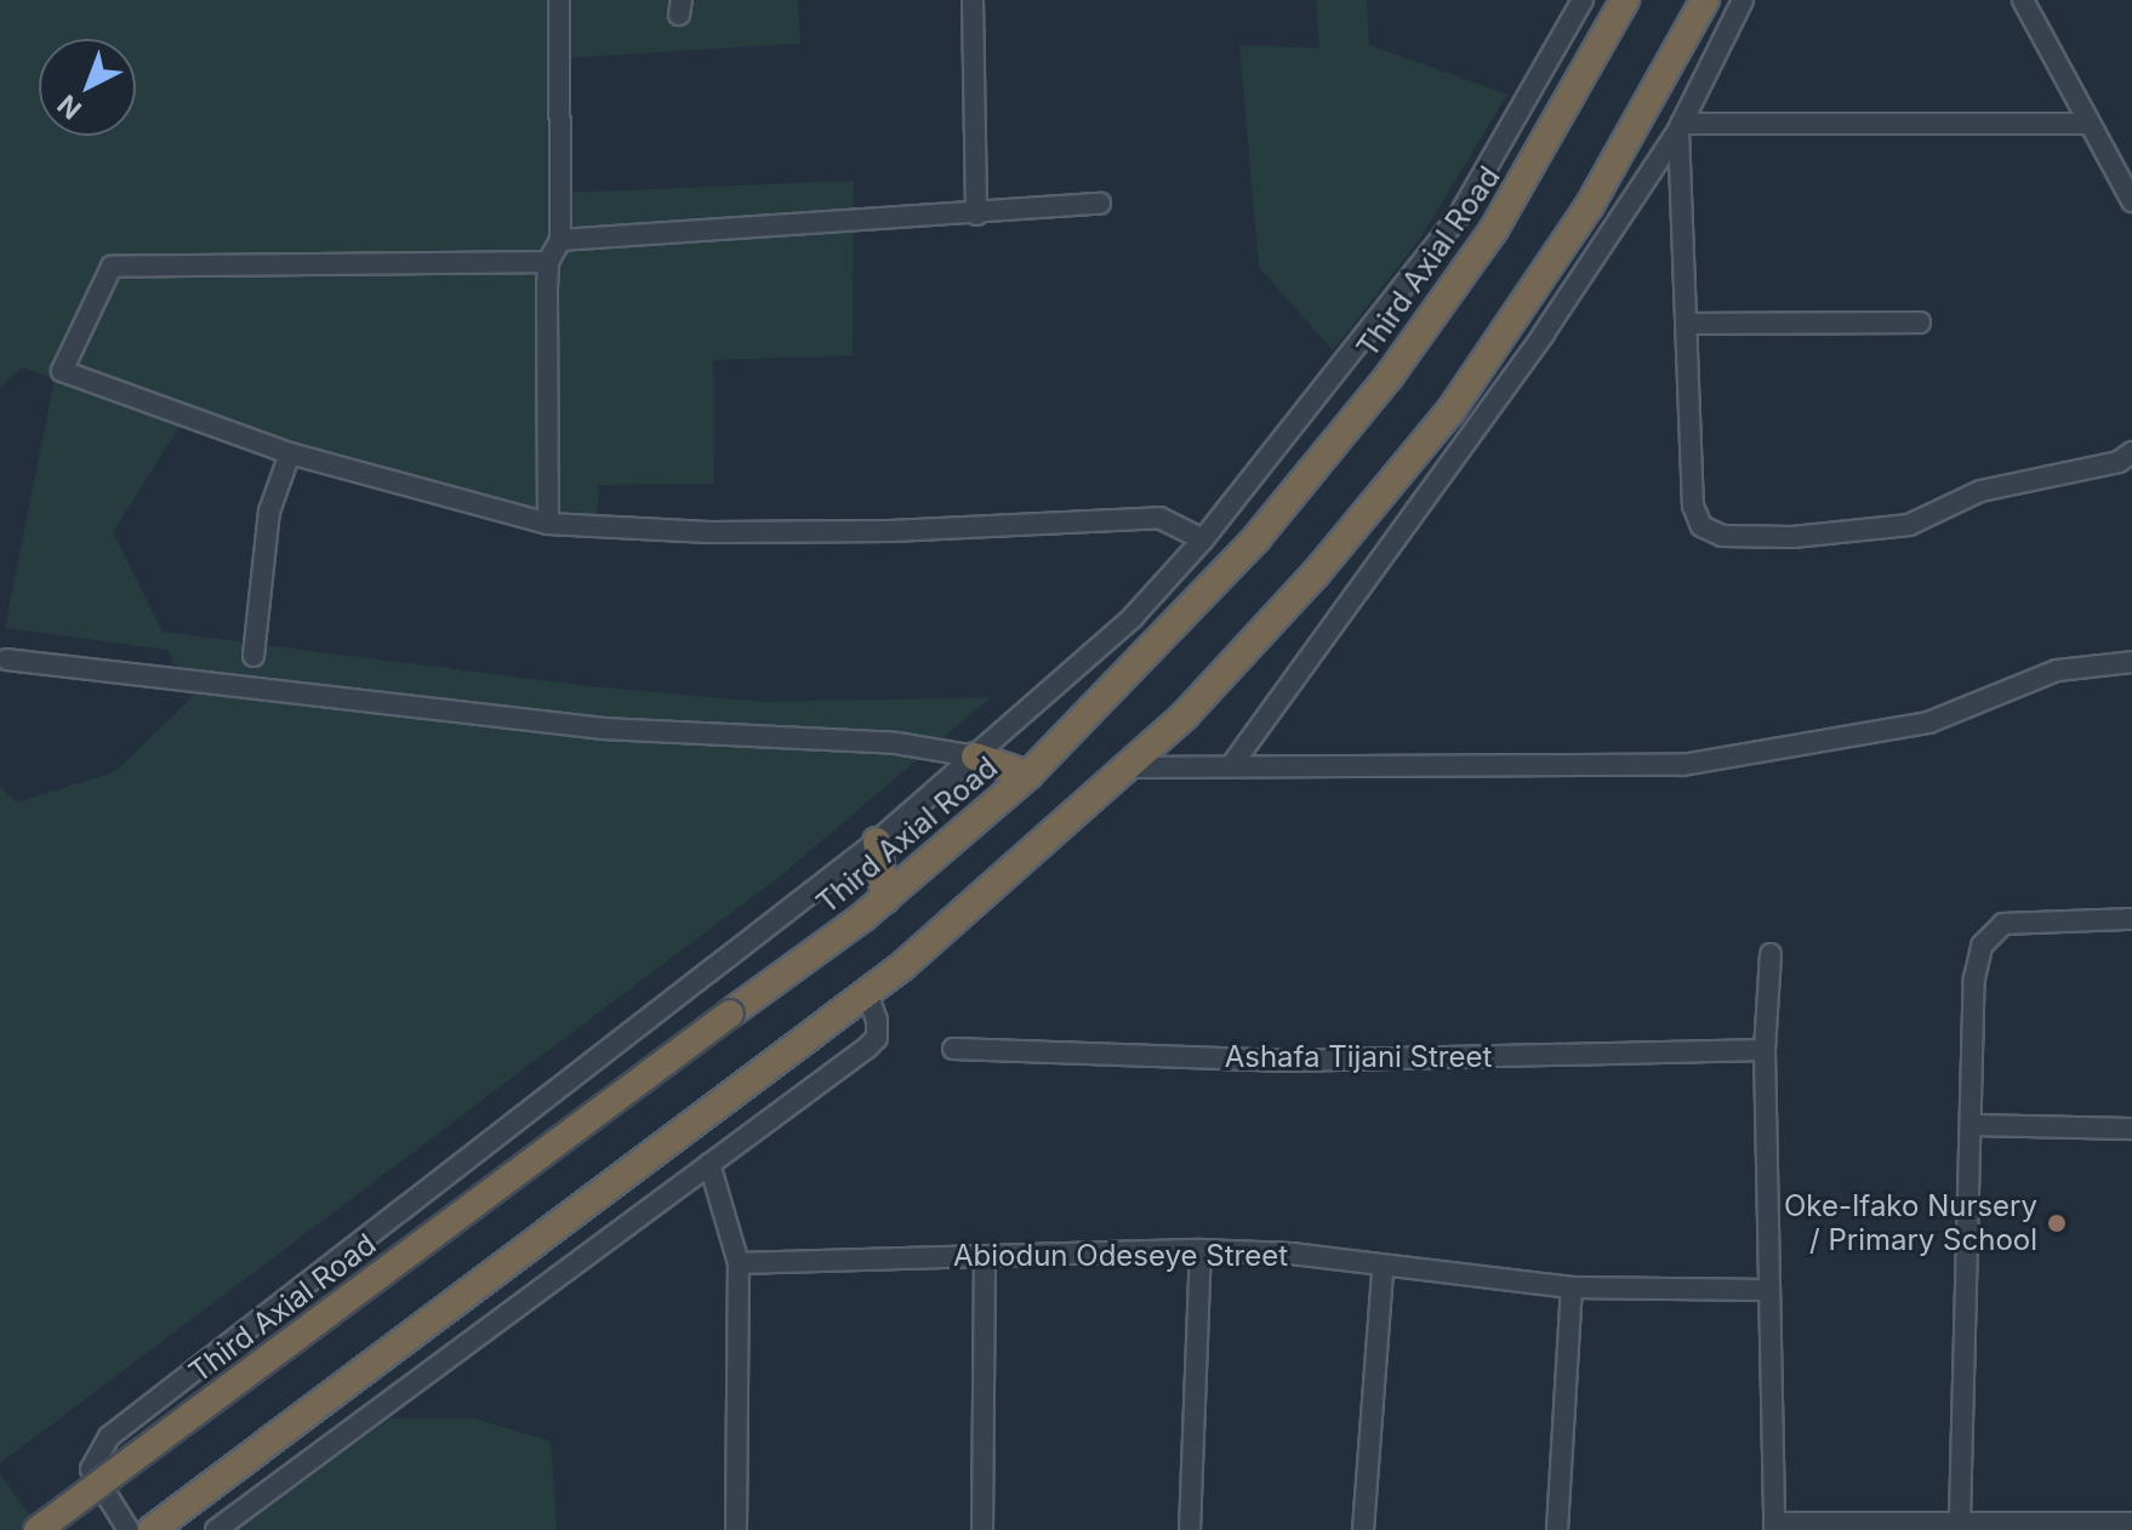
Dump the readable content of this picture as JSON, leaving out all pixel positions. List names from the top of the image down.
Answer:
{
  "streets": {
    "highway": ["Third Axial Road"],
    "street": ["Ashafa Tijani Street", "Abiodun Odeseye Street"]
  },
  "places": ["Oke-Ifako Nursery / Primary School"],
  "north": "bottom left"
}
